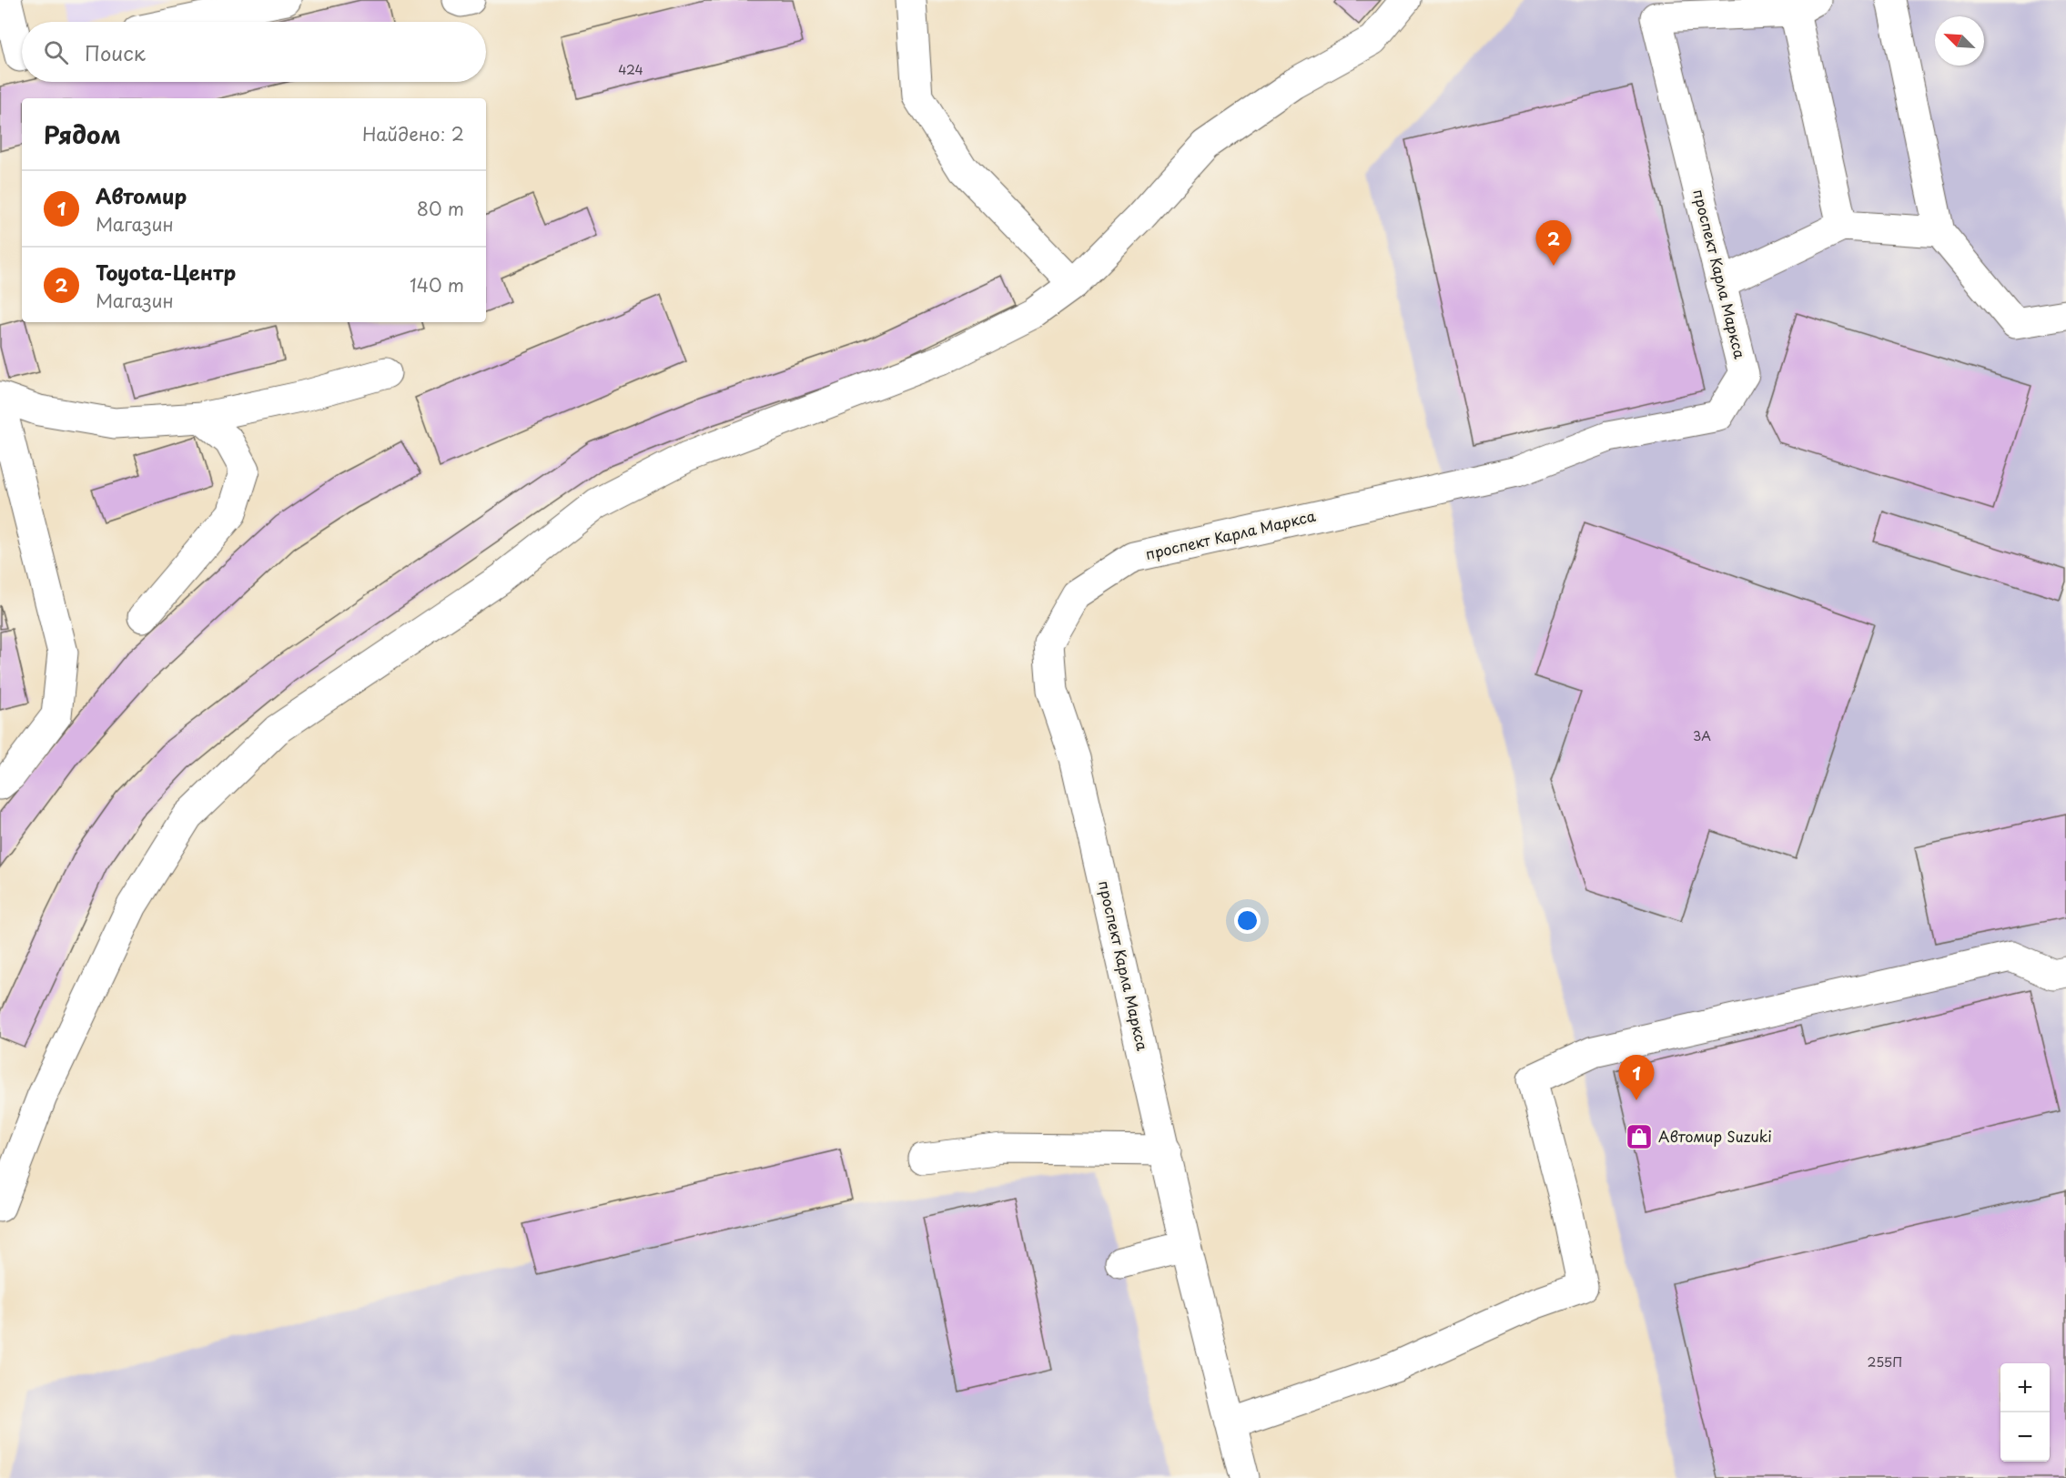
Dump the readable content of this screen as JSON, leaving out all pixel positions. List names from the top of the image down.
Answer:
{
  "streets": {
    "street": ["проспект Карла Маркса"]
  },
  "places": {
    "shop": ["Автомир Suzuki"]
  },
  "house_numbers": ["424", "3А", "255П"],
  "north": "top left",
  "page": {
    "search": "Поиск",
    "heading": ["Рядом", "Найдено: 2"],
    "list": [
      {
        "mark": "1",
        "name": "Автомир",
        "note": "Магазин",
        "value": "80 m"
      },
      {
        "mark": "2",
        "name": "Toyota-Центр",
        "note": "Магазин",
        "value": "140 m"
      }
    ],
    "pins": ["2", "1"],
    "map_buttons": ["+", "−"]
  }
}
